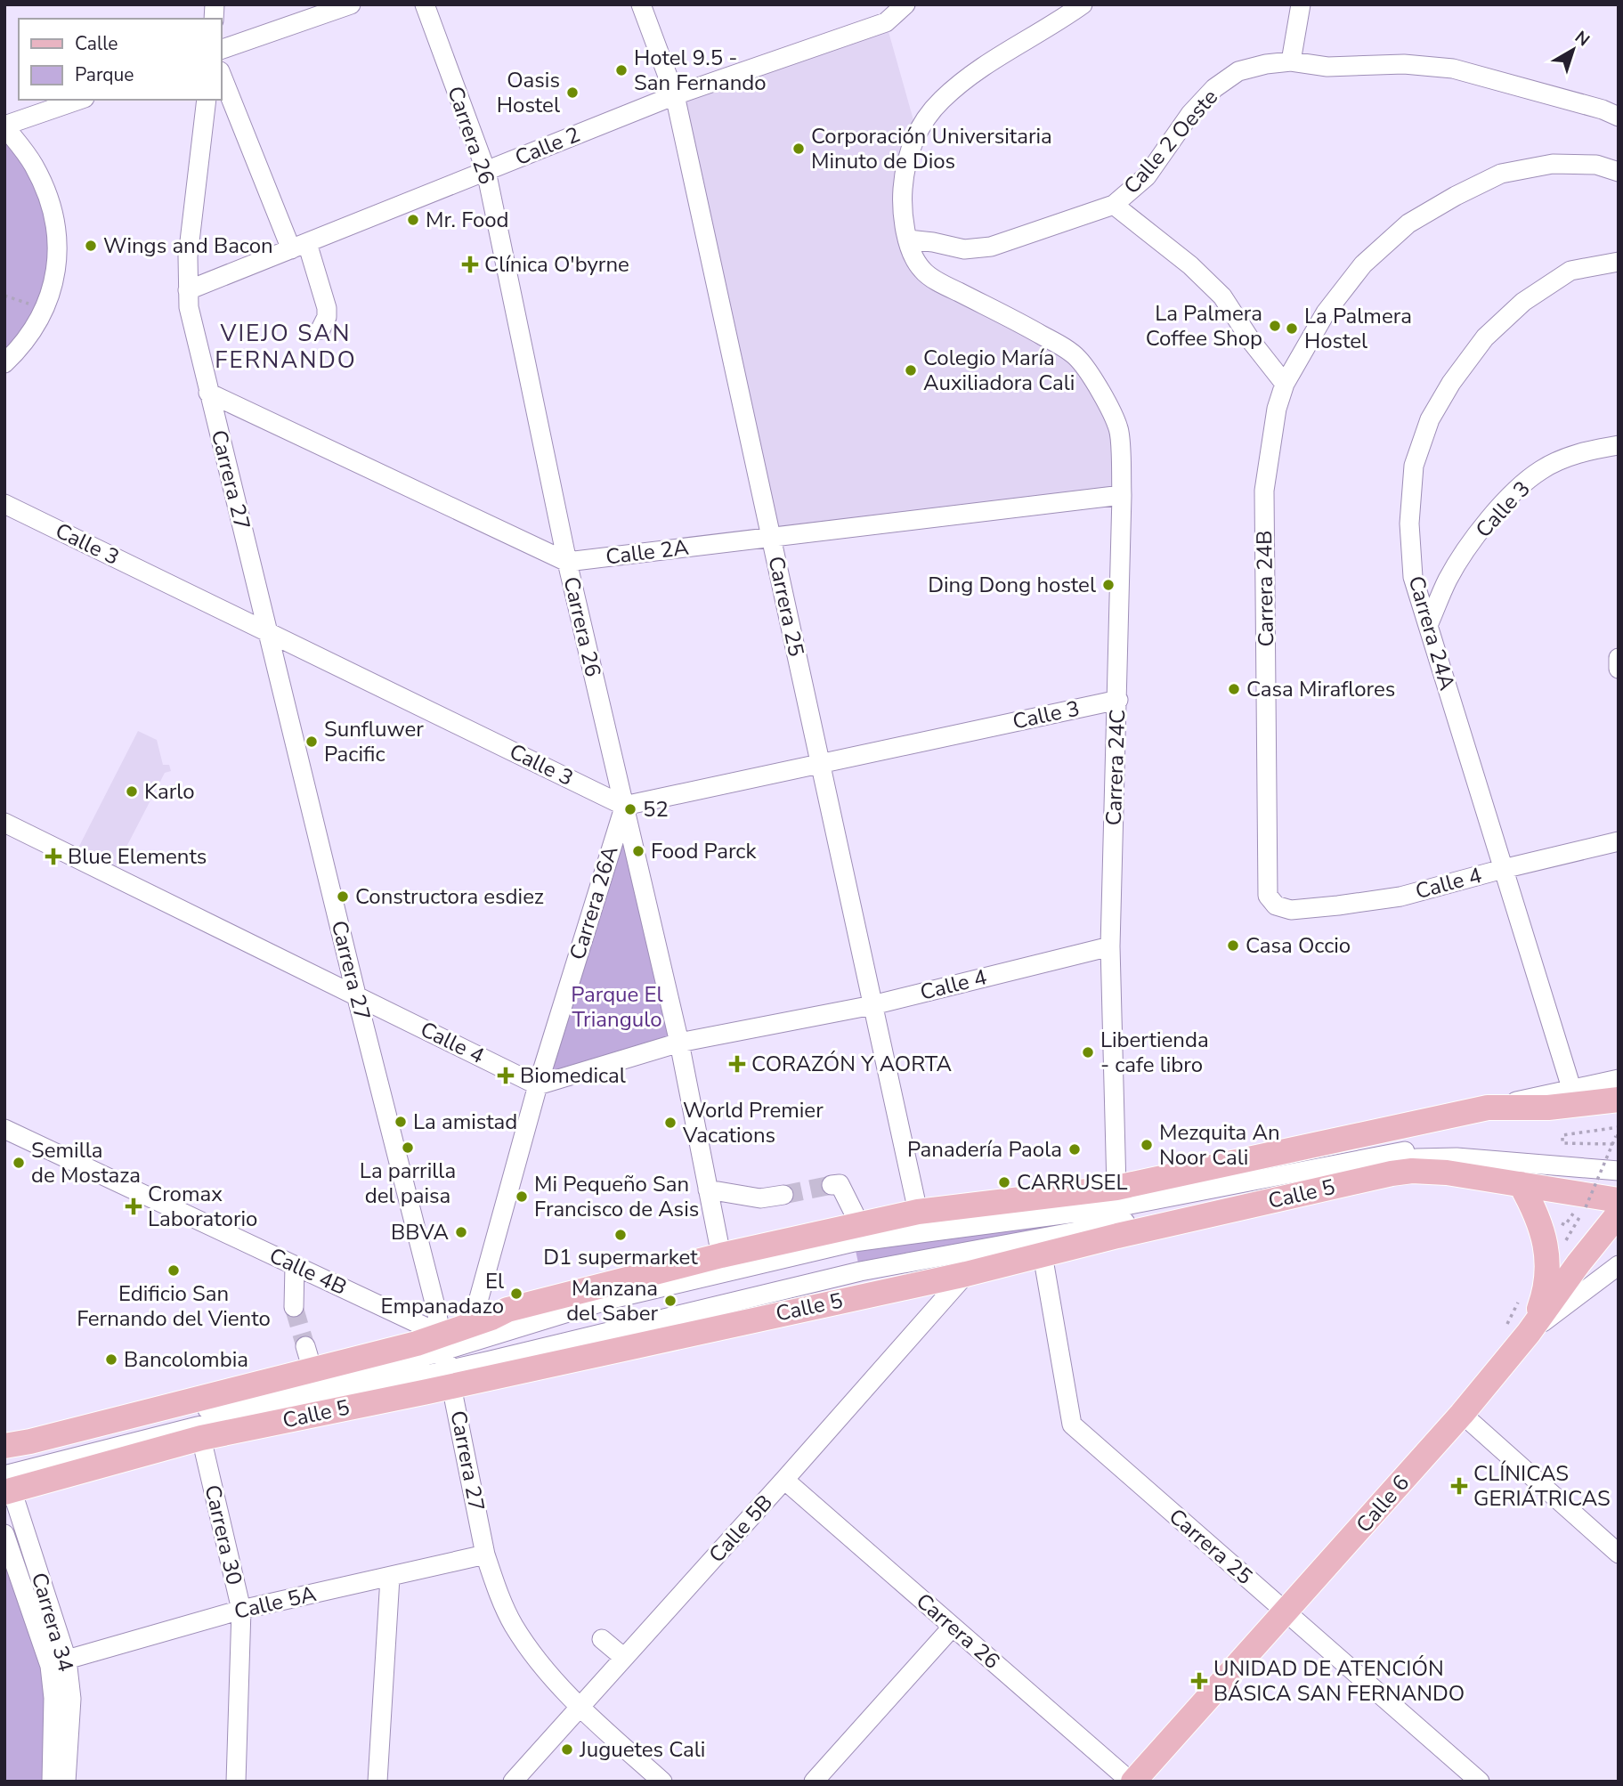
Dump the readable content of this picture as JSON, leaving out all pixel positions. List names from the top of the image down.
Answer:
{
  "streets": {
    "main road": ["Calle 5", "Calle 6"],
    "street": [
      "Carrera 26",
      "Calle 2 Oeste",
      "Calle 2",
      "Carrera 27",
      "Calle 3",
      "Calle 2A",
      "Carrera 24B",
      "Carrera 25",
      "Carrera 24A",
      "Carrera 24C",
      "Calle 4",
      "Carrera 26A",
      "Calle 4B",
      "Calle 5B",
      "Carrera 30",
      "Calle 5A",
      "Carrera 34"
    ]
  },
  "crossings": [
    ["Carrera 26", "Calle 2"],
    ["Carrera 26", "Calle 3"],
    ["Carrera 26", "Calle 2A"],
    ["Carrera 26", "Calle 4"],
    ["Carrera 26", "Carrera 26A"],
    ["Carrera 26", "Calle 5"],
    ["Carrera 26", "Calle 6"],
    ["Carrera 26", "Calle 5B"],
    ["Calle 2 Oeste", "Carrera 24C"],
    ["Calle 2", "Carrera 27"],
    ["Calle 2", "Carrera 25"],
    ["Carrera 27", "Calle 3"],
    ["Carrera 27", "Calle 4"],
    ["Carrera 27", "Calle 5"],
    ["Carrera 27", "Calle 4B"],
    ["Carrera 27", "Calle 5B"],
    ["Carrera 27", "Calle 5A"],
    ["Calle 3", "Carrera 25"],
    ["Calle 3", "Carrera 24A"],
    ["Calle 3", "Carrera 24C"],
    ["Calle 3", "Carrera 26A"],
    ["Calle 2A", "Carrera 25"],
    ["Calle 2A", "Carrera 24C"],
    ["Carrera 24B", "Calle 4"],
    ["Carrera 25", "Calle 4"],
    ["Carrera 25", "Calle 5"],
    ["Carrera 25", "Calle 6"],
    ["Carrera 24A", "Calle 4"],
    ["Carrera 24A", "Calle 5"],
    ["Carrera 24C", "Calle 4"],
    ["Carrera 24C", "Calle 5"],
    ["Calle 4", "Carrera 26A"],
    ["Carrera 26A", "Calle 5"],
    ["Calle 5", "Calle 4B"],
    ["Calle 5", "Calle 5B"],
    ["Calle 5", "Carrera 30"],
    ["Calle 5", "Carrera 34"],
    ["Carrera 30", "Calle 5A"],
    ["Calle 5A", "Carrera 34"]
  ],
  "districts": ["VIEJO SAN FERNANDO"],
  "parks": ["Parque El Triangulo"],
  "places": {
    "other": [
      "Hotel 9.5 - San Fernando",
      "Oasis Hostel",
      "Corporación Universitaria Minuto de Dios",
      "Mr. Food",
      "Wings and Bacon",
      "La Palmera Coffee Shop",
      "La Palmera Hostel",
      "Colegio María Auxiliadora Cali",
      "Ding Dong hostel",
      "Casa Miraflores",
      "Sunfluwer Pacific",
      "Karlo",
      "52",
      "Food Parck",
      "Constructora esdiez",
      "Casa Occio",
      "Libertienda - cafe libro",
      "La amistad",
      "World Premier Vacations",
      "Mezquita An Noor Cali",
      "La parrilla del paisa",
      "Panadería Paola",
      "Semilla de Mostaza",
      "CARRUSEL",
      "Mi Pequeño San Francisco de Asis",
      "BBVA",
      "D1 supermarket",
      "Edificio San Fernando del Viento",
      "El Empanadazo",
      "Manzana del Saber",
      "Bancolombia",
      "Juguetes Cali"
    ],
    "health": [
      "Clínica O'byrne",
      "Blue Elements",
      "CORAZÓN Y AORTA",
      "Biomedical",
      "Cromax Laboratorio",
      "CLÍNICAS GERIÁTRICAS",
      "UNIDAD DE ATENCIÓN BÁSICA SAN FERNANDO"
    ]
  },
  "legend": ["Calle", "Parque"],
  "north": "top right"
}
